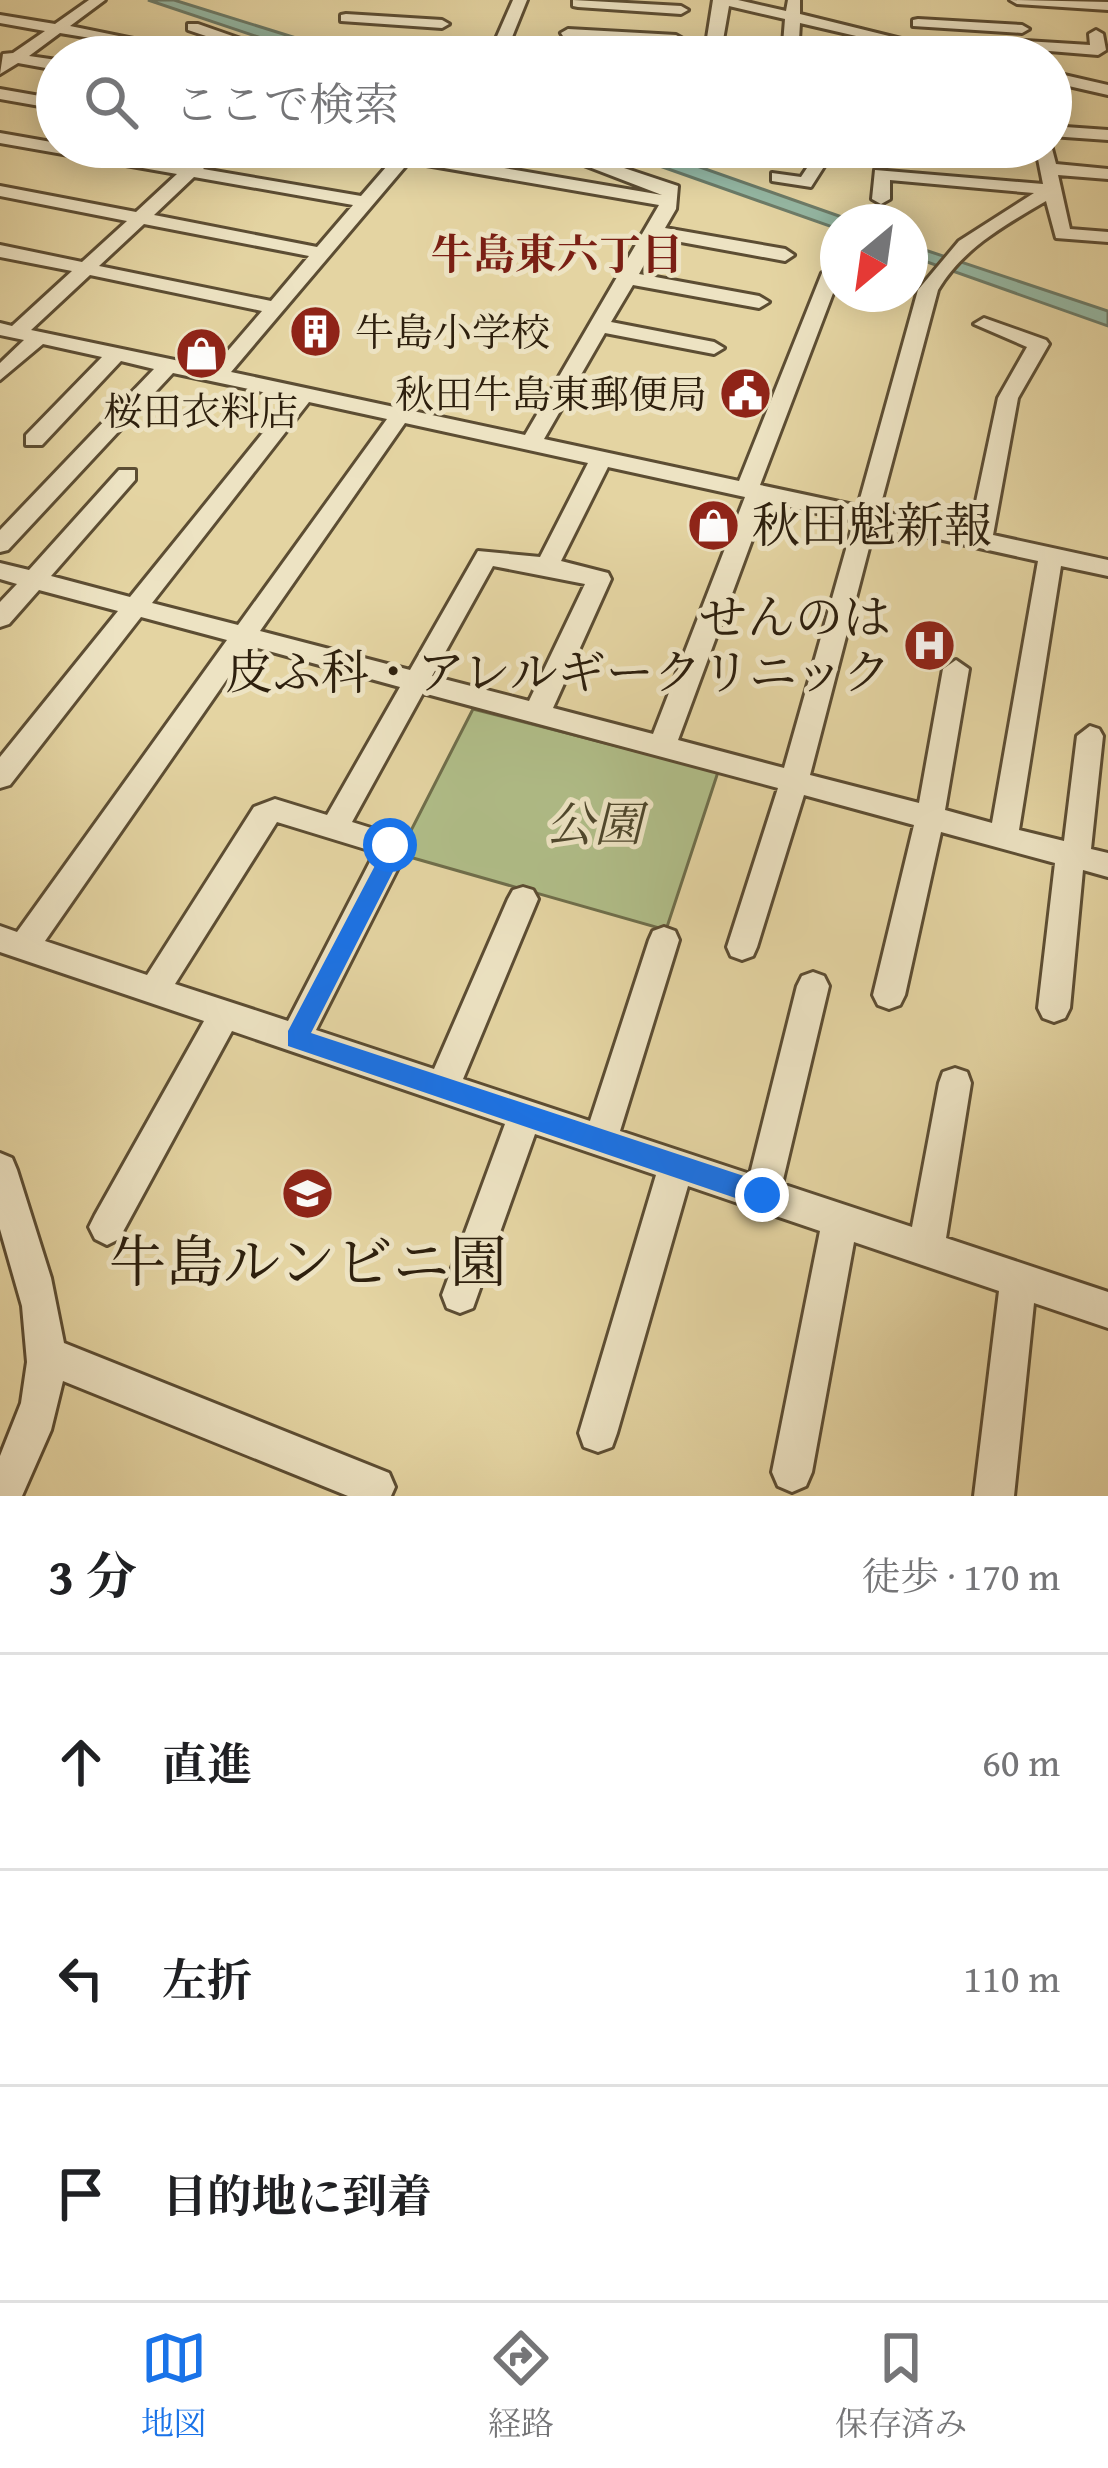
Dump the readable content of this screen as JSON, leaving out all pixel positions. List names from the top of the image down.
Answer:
{
  "districts": ["牛島東六丁目"],
  "parks": ["公園"],
  "places": {
    "building": ["牛島小学校"],
    "shop": ["桜田衣料店", "秋田魁新報"],
    "public building": ["秋田牛島東郵便局"],
    "hospital": ["せんのは 皮ふ科・アレルギークリニック"],
    "school or university": ["牛島ルンビニ園"]
  },
  "north": "bottom left",
  "page": {
    "search": "ここで検索",
    "heading": ["3 分", "徒歩 · 170 m"],
    "list": [
      ["直進", "60 m"],
      ["左折", "110 m"],
      "目的地に到着"
    ],
    "nav": ["地図", "経路", "保存済み"]
  }
}
